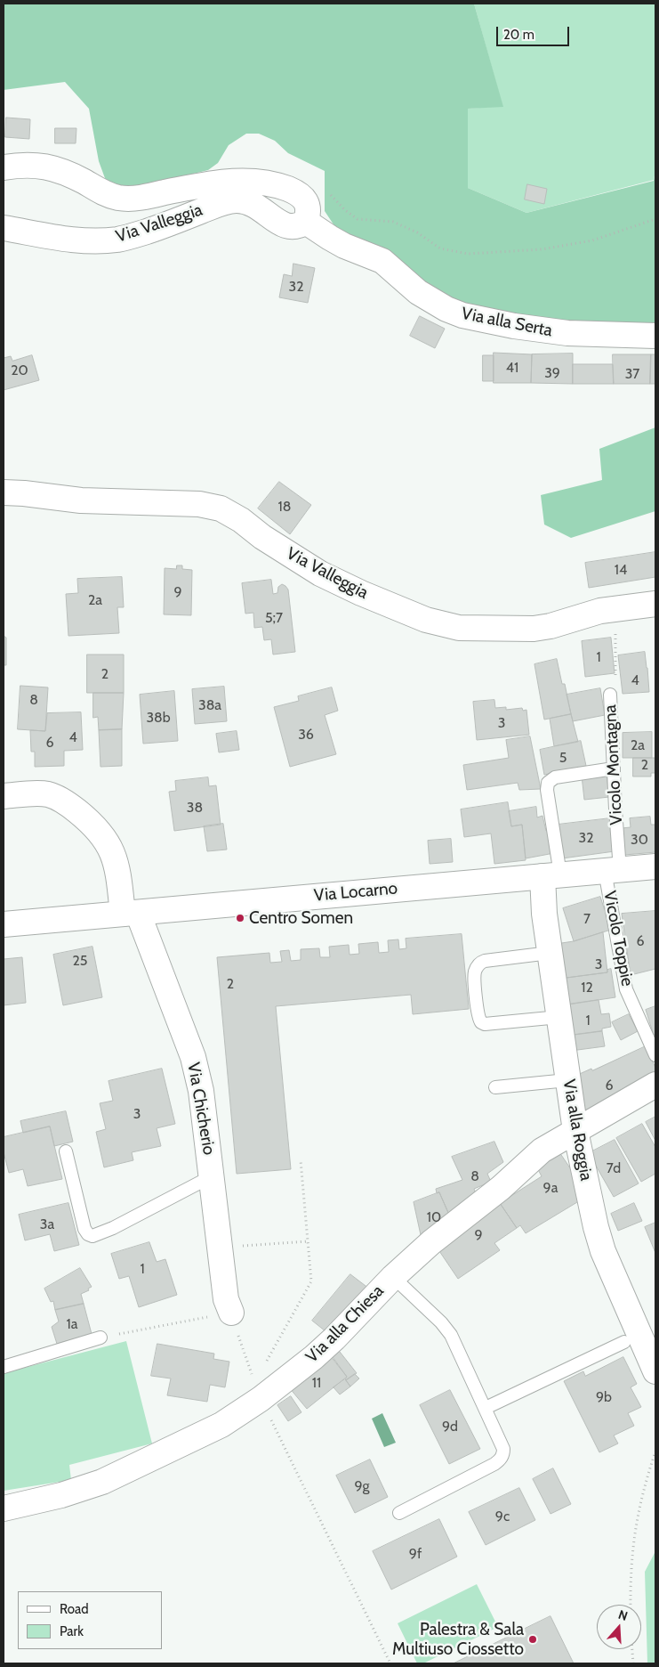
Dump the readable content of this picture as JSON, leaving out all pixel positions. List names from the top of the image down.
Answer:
{
  "streets": {
    "street": [
      "Via Valleggia",
      "Via alla Serta",
      "Via Locarno",
      "Via Chicherio",
      "Via alla Roggia",
      "Via alla Chiesa"
    ],
    "lane": ["Vicolo Montagna", "Vicolo Toppie"]
  },
  "crossings": [
    ["Via Valleggia", "Via alla Serta"],
    ["Vicolo Montagna", "Via Locarno"],
    ["Vicolo Montagna", "Vicolo Toppie"],
    ["Via Locarno", "Vicolo Toppie"],
    ["Via Locarno", "Via Chicherio"],
    ["Via Locarno", "Via alla Roggia"],
    ["Via alla Roggia", "Via alla Chiesa"]
  ],
  "places": ["Centro Somen", "Palestra & Sala Multiuso Ciossetto"],
  "house_numbers": [
    "32",
    "41",
    "20",
    "39",
    "37",
    "18",
    "14",
    "9",
    "2a",
    "5;7",
    "1",
    "2",
    "4",
    "8",
    "38a",
    "38b",
    "3",
    "36",
    "4",
    "6",
    "2a",
    "5",
    "2",
    "38",
    "32",
    "30",
    "7",
    "6",
    "25",
    "3",
    "2",
    "12",
    "1",
    "6",
    "3",
    "7d",
    "8",
    "9a",
    "10",
    "3a",
    "9",
    "1",
    "1a",
    "11",
    "9b",
    "9d",
    "9g",
    "9c",
    "9f"
  ],
  "legend": ["Road", "Park"],
  "scale_bar": "20 m",
  "north": "top"
}
